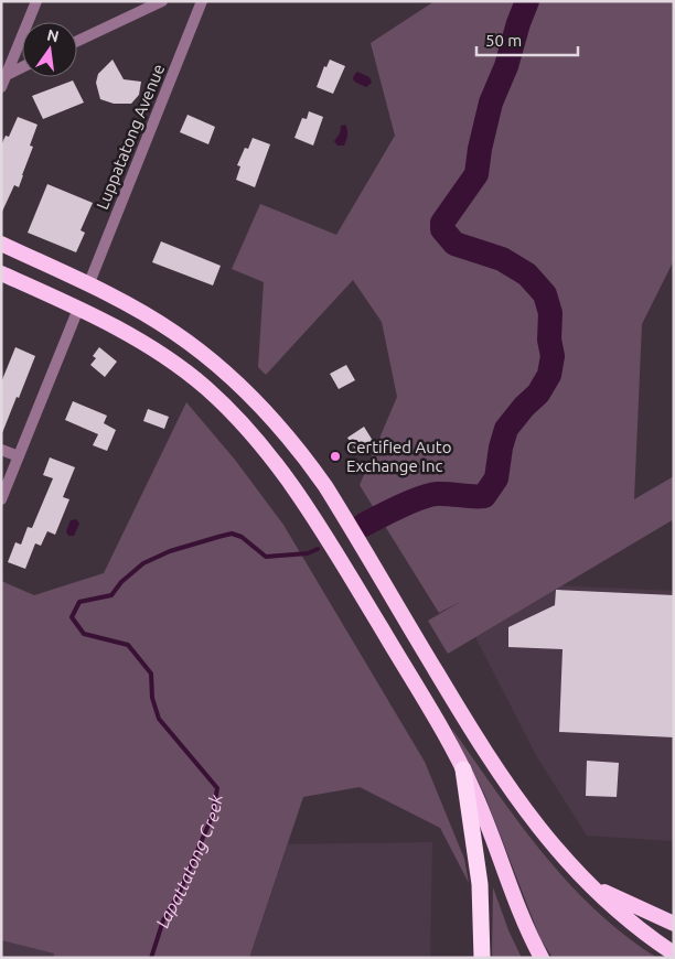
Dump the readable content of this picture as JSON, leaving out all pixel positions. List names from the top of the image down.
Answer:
{
  "streets": {
    "street": ["Luppatatong Avenue"]
  },
  "water": ["Lapattatong Creek"],
  "places": ["Certified Auto Exchange Inc"],
  "scale_bar": "50 m",
  "north": "top"
}
